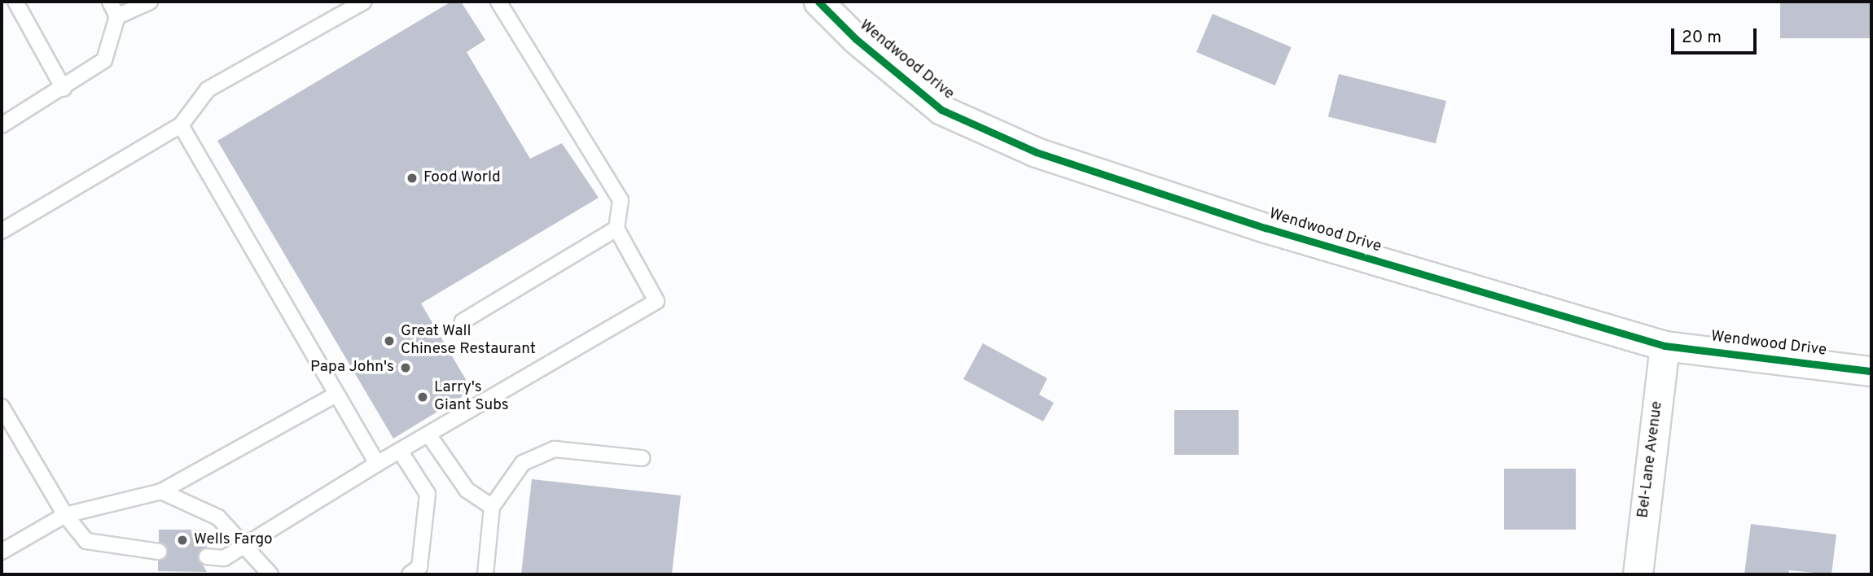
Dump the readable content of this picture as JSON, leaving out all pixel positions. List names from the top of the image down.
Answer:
{
  "streets": {
    "street": ["Wendwood Drive", "Bel-Lane Avenue"]
  },
  "crossings": [
    ["Wendwood Drive", "Bel-Lane Avenue"]
  ],
  "places": [
    "Food World",
    "Great Wall Chinese Restaurant",
    "Papa John's",
    "Larry's Giant Subs",
    "Wells Fargo"
  ],
  "scale_bar": "20 m"
}
